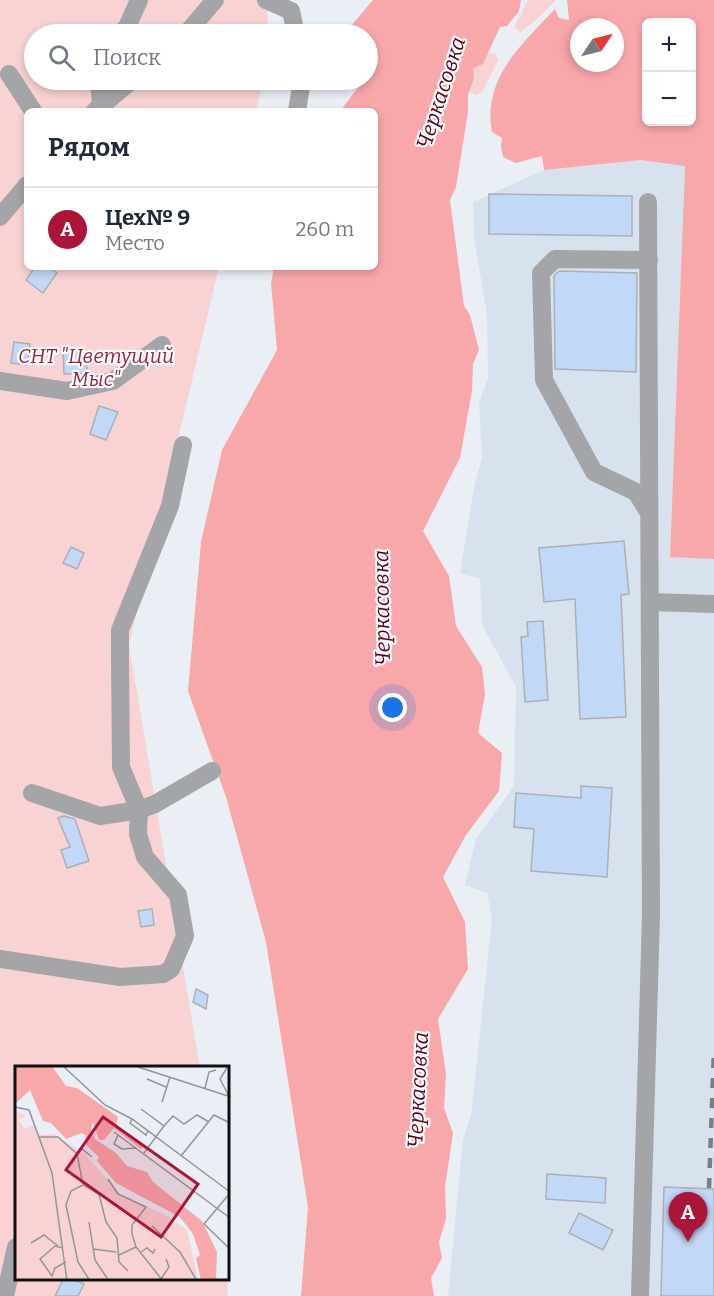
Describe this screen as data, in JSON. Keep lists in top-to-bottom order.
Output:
{
  "water": ["Черкасовка"],
  "parks": ["СНТ \"Цветущий Мыс\""],
  "north": "top right",
  "page": {
    "map_buttons": ["+", "−"],
    "search": "Поиск",
    "heading": "Рядом",
    "list": [
      {
        "mark": "A",
        "name": "Цех№ 9",
        "note": "Место",
        "value": "260 m"
      }
    ],
    "pins": "A"
  }
}
